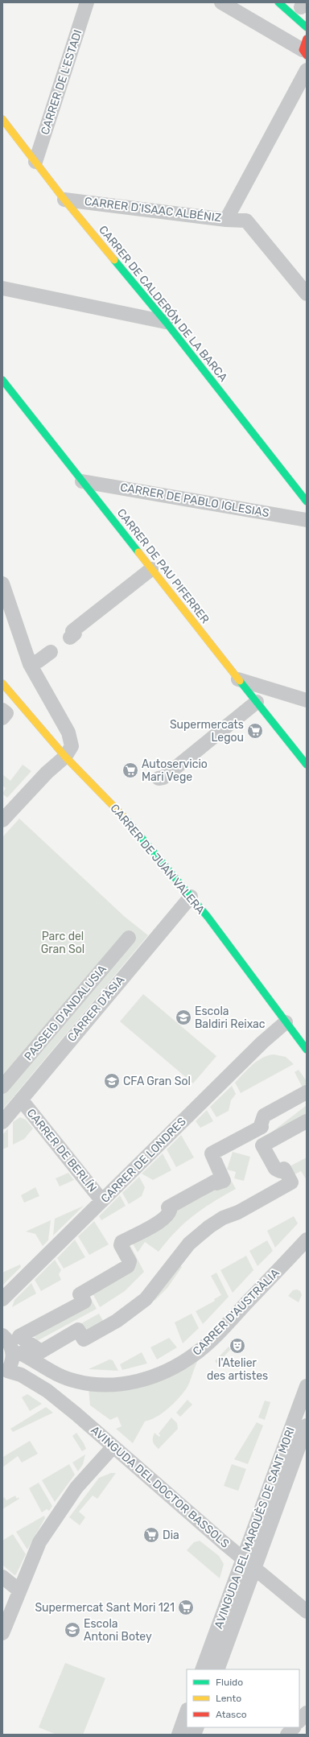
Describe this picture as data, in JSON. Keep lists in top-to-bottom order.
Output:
{
  "streets": {
    "street": [
      "CARRER DE L'ESTADI",
      "CARRER D'ISAAC ALBÉNIZ",
      "CARRER DE CALDERÓN DE LA BARCA",
      "CARRER DE PABLO IGLESIAS",
      "CARRER DE PAU PIFERRER",
      "CARRER DE JUAN VALERA",
      "CARRER D'ÀSIA",
      "PASSEIG D'ANDALUSIA",
      "CARRER DE BERLÍN",
      "CARRER DE LONDRES",
      "CARRER D'AUSTRÀLIA",
      "AVINGUDA DEL DOCTOR BASSOLS",
      "AVINGUDA DEL MARQUÈS DE SANT MORI"
    ]
  },
  "crossings": [
    ["CARRER DE L'ESTADI", "CARRER DE CALDERÓN DE LA BARCA"],
    ["CARRER D'ISAAC ALBÉNIZ", "CARRER DE CALDERÓN DE LA BARCA"],
    ["CARRER DE PABLO IGLESIAS", "CARRER DE PAU PIFERRER"],
    ["CARRER DE JUAN VALERA", "CARRER D'ÀSIA"],
    ["CARRER DE JUAN VALERA", "CARRER DE LONDRES"],
    ["CARRER D'ÀSIA", "CARRER DE BERLÍN"],
    ["CARRER DE BERLÍN", "CARRER DE LONDRES"],
    ["AVINGUDA DEL DOCTOR BASSOLS", "AVINGUDA DEL MARQUÈS DE SANT MORI"]
  ],
  "parks": ["Parc del Gran Sol"],
  "places": {
    "supermarket": [
      "Supermercats Legou",
      "Autoservicio Mari Vege",
      "Dia",
      "Supermercat Sant Mori 121"
    ],
    "school or university": ["Escola Baldiri Reixac", "CFA Gran Sol", "Escola Antoni Botey"],
    "theatre": ["l'Atelier des artistes"]
  },
  "legend": ["Fluido", "Lento", "Atasco"]
}
